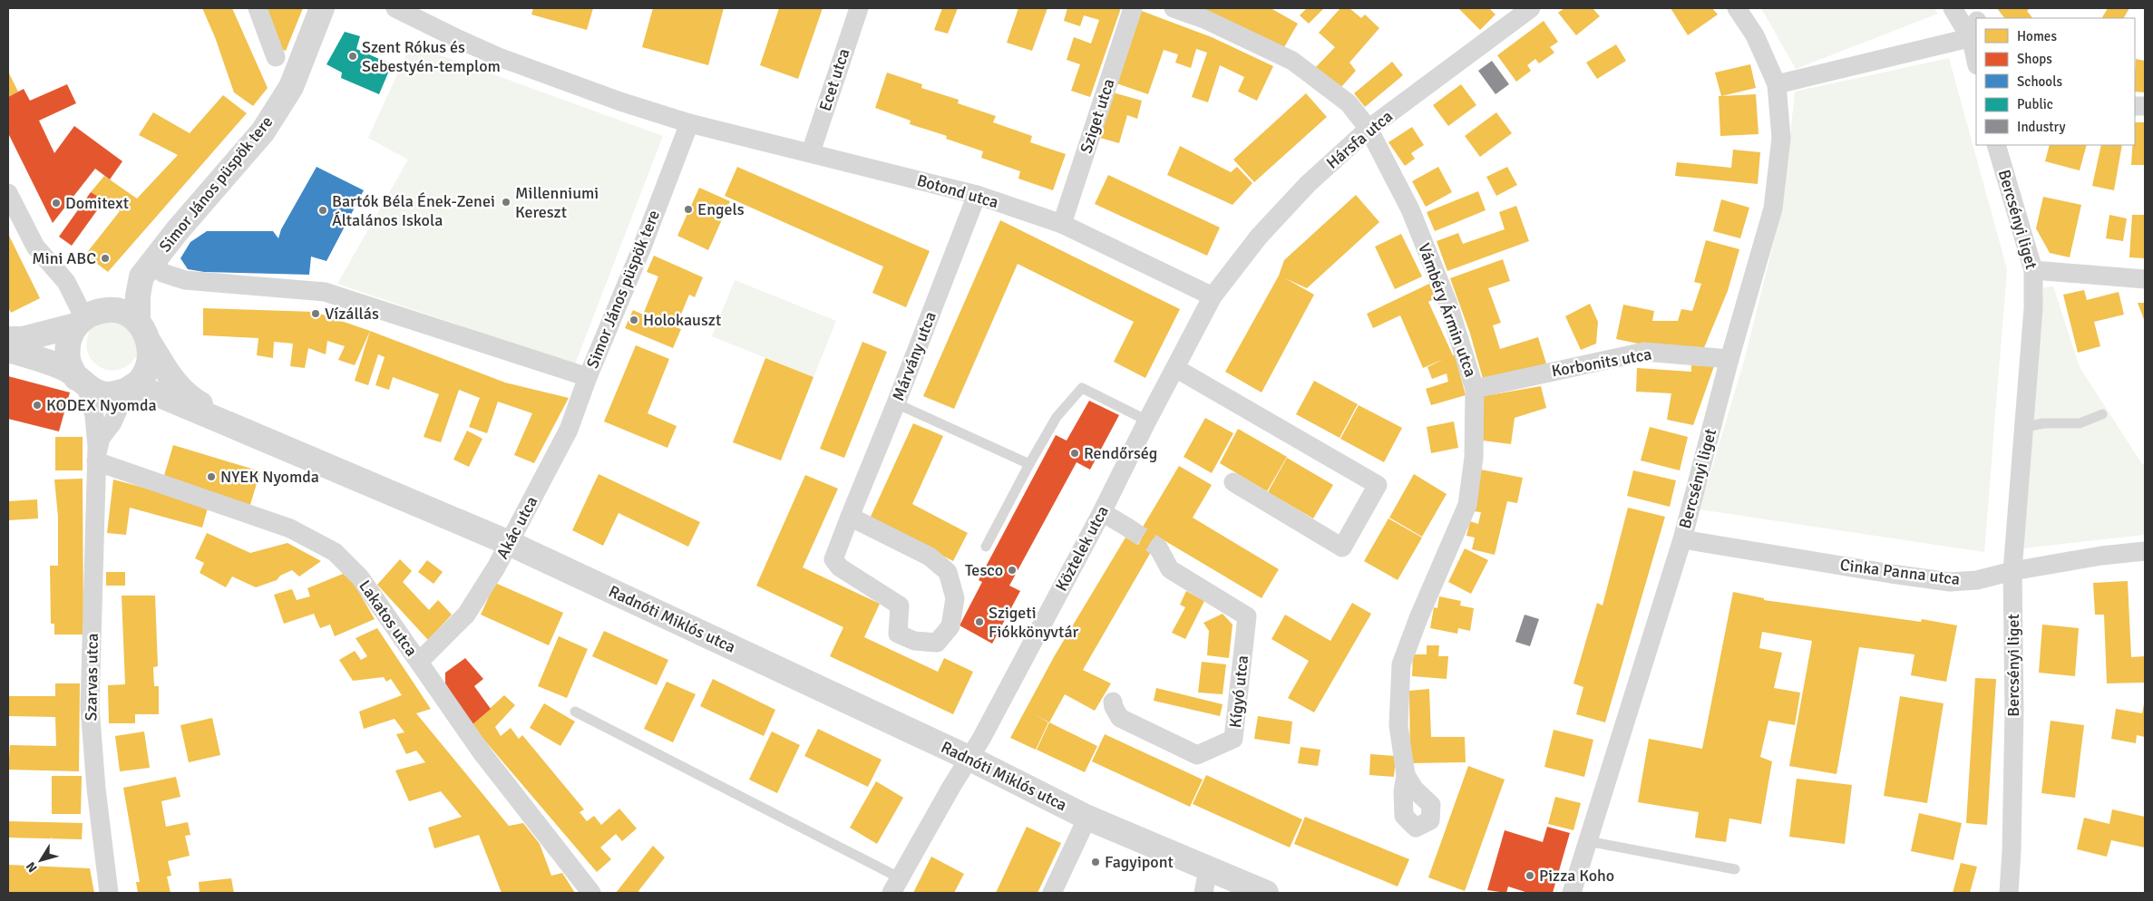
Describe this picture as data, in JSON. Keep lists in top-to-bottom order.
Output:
{
  "streets": {
    "street": [
      "Ecet utca",
      "Sziget utca",
      "Hársfa utca",
      "Simor János püspök tere",
      "Botond utca",
      "Bercsényi liget",
      "Vámbéry Ármin utca",
      "Márvány utca",
      "Korbonits utca",
      "Akác utca",
      "Köztelek utca",
      "Cinka Panna utca",
      "Lakatos utca",
      "Radnóti Miklós utca",
      "Szarvas utca",
      "Kígyó utca"
    ]
  },
  "crossings": [
    ["Ecet utca", "Botond utca"],
    ["Sziget utca", "Botond utca"],
    ["Hársfa utca", "Botond utca"],
    ["Hársfa utca", "Vámbéry Ármin utca"],
    ["Hársfa utca", "Köztelek utca"],
    ["Simor János püspök tere", "Botond utca"],
    ["Simor János püspök tere", "Akác utca"],
    ["Simor János püspök tere", "Radnóti Miklós utca"],
    ["Simor János püspök tere", "Szarvas utca"],
    ["Botond utca", "Márvány utca"],
    ["Botond utca", "Köztelek utca"],
    ["Bercsényi liget", "Korbonits utca"],
    ["Bercsényi liget", "Cinka Panna utca"],
    ["Vámbéry Ármin utca", "Korbonits utca"],
    ["Akác utca", "Lakatos utca"],
    ["Akác utca", "Radnóti Miklós utca"],
    ["Köztelek utca", "Radnóti Miklós utca"],
    ["Lakatos utca", "Szarvas utca"],
    ["Radnóti Miklós utca", "Szarvas utca"]
  ],
  "places": [
    "Szent Rókus és Sebestyén-templom",
    "Millenniumi Kereszt",
    "Domitext",
    "Engels",
    "Bartók Béla Ének-Zenei Általános Iskola",
    "Mini ABC",
    "Vízállás",
    "Holokauszt",
    "KODEX Nyomda",
    "Rendőrség",
    "NYEK Nyomda",
    "Tesco",
    "Szigeti Fiókkönyvtár",
    "Fagyipont",
    "Pizza Koho"
  ],
  "legend": [
    "Homes",
    "Shops",
    "Schools",
    "Public",
    "Industry"
  ],
  "north": "bottom left"
}
